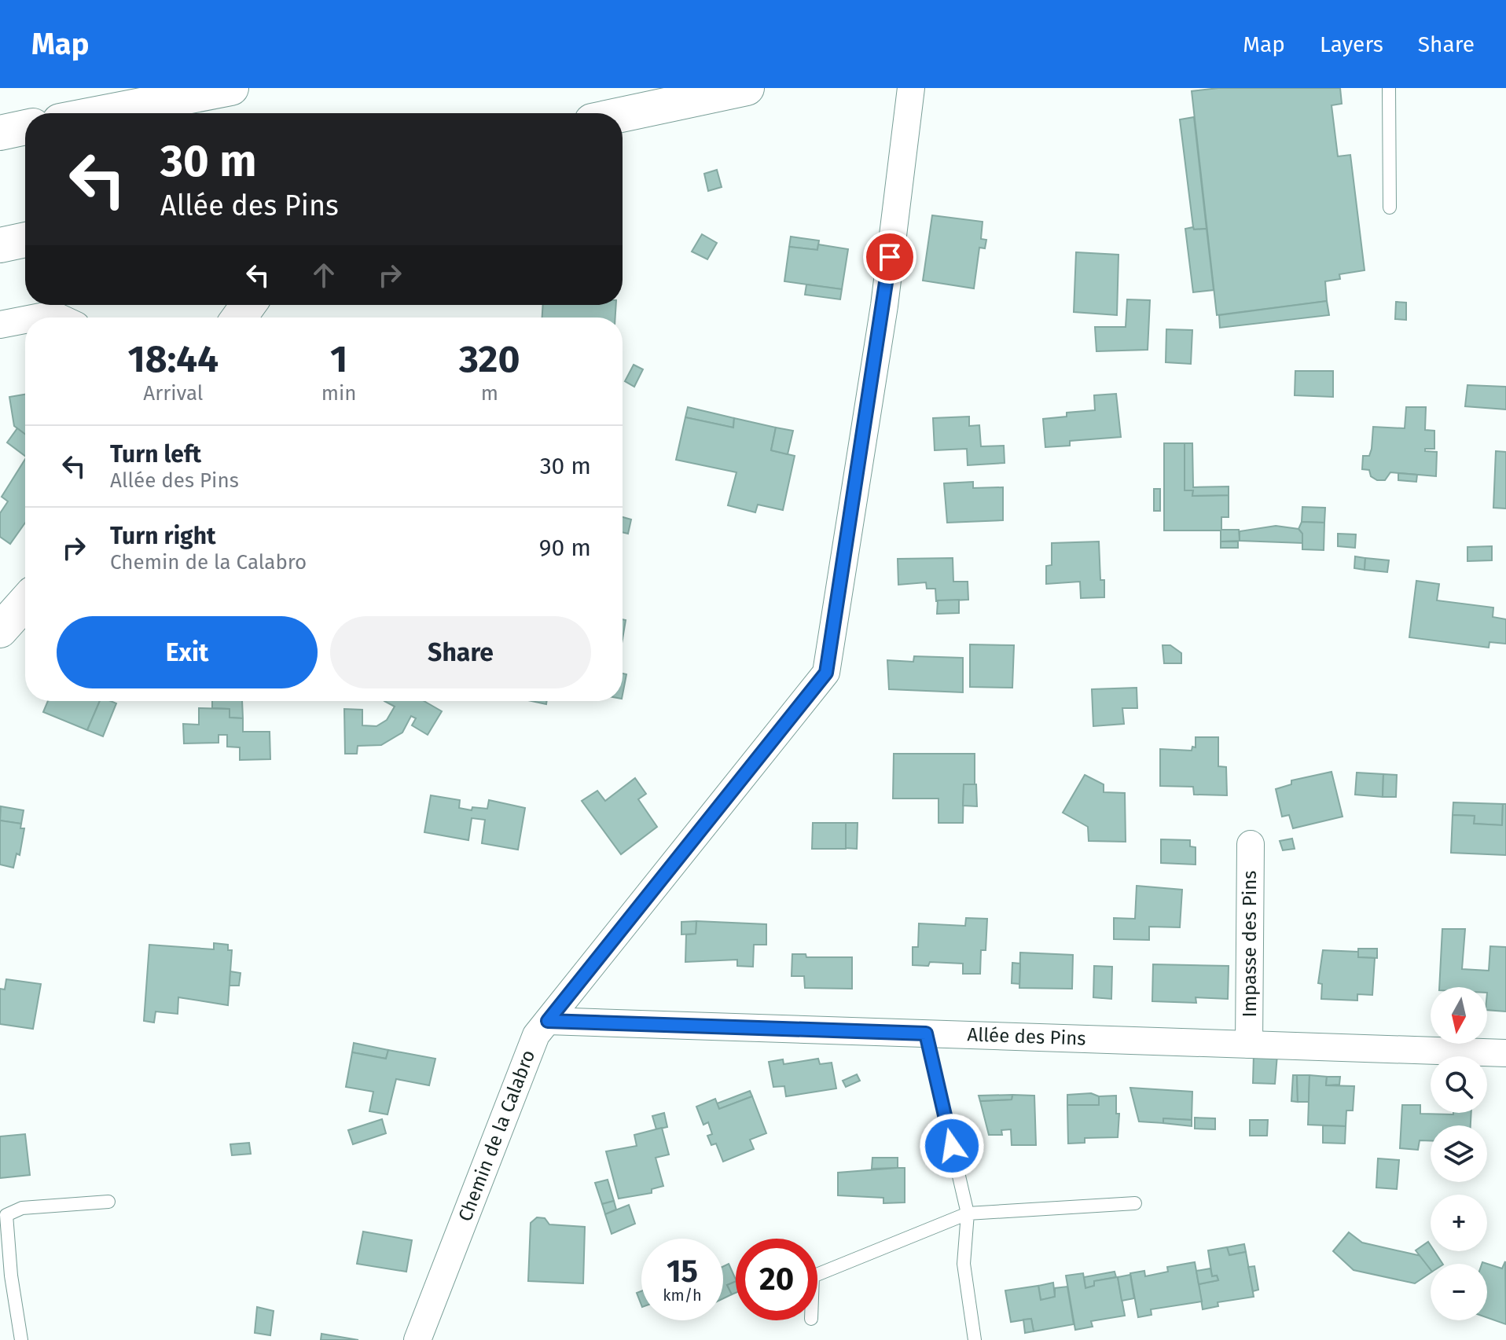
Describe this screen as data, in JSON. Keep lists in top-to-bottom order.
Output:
{
  "streets": {
    "street": ["Impasse des Pins", "Allée des Pins", "Chemin de la Calabro"]
  },
  "crossings": [
    ["Impasse des Pins", "Allée des Pins"],
    ["Allée des Pins", "Chemin de la Calabro"]
  ],
  "north": "bottom",
  "page": {
    "header": "Map",
    "nav": ["Map", "Layers", "Share"],
    "turn": ["30 m", "Allée des Pins"],
    "eta": [
      "18:44",
      "Arrival",
      "1",
      "min",
      "320",
      "m"
    ],
    "list": [
      {
        "name": "Turn left",
        "note": "Allée des Pins",
        "value": "30 m"
      },
      {
        "name": "Turn right",
        "note": "Chemin de la Calabro",
        "value": "90 m"
      }
    ],
    "buttons": ["Exit", "Share"],
    "map_buttons": ["+", "−"],
    "speed": "15 km/h",
    "limit": "20"
  }
}
